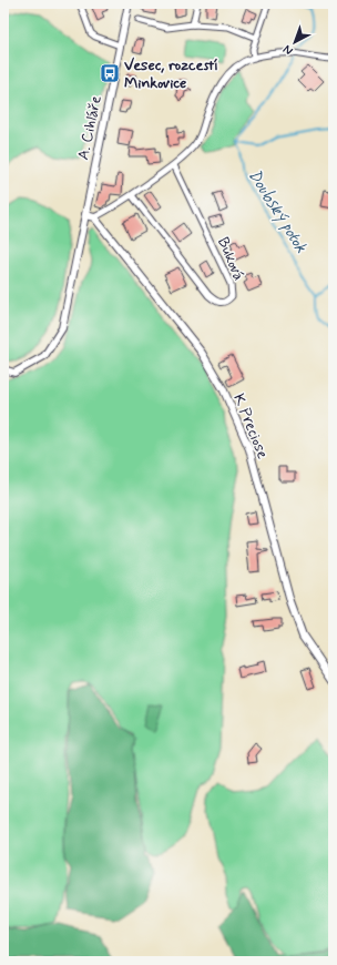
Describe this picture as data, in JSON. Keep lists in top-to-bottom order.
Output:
{
  "streets": {
    "street": ["A. Cihláře", "Buková", "K Preciose"]
  },
  "water": ["Doubský potok"],
  "places": {
    "bus stop": ["Vesec, rozcestí Minkovice"]
  },
  "north": "bottom left"
}
